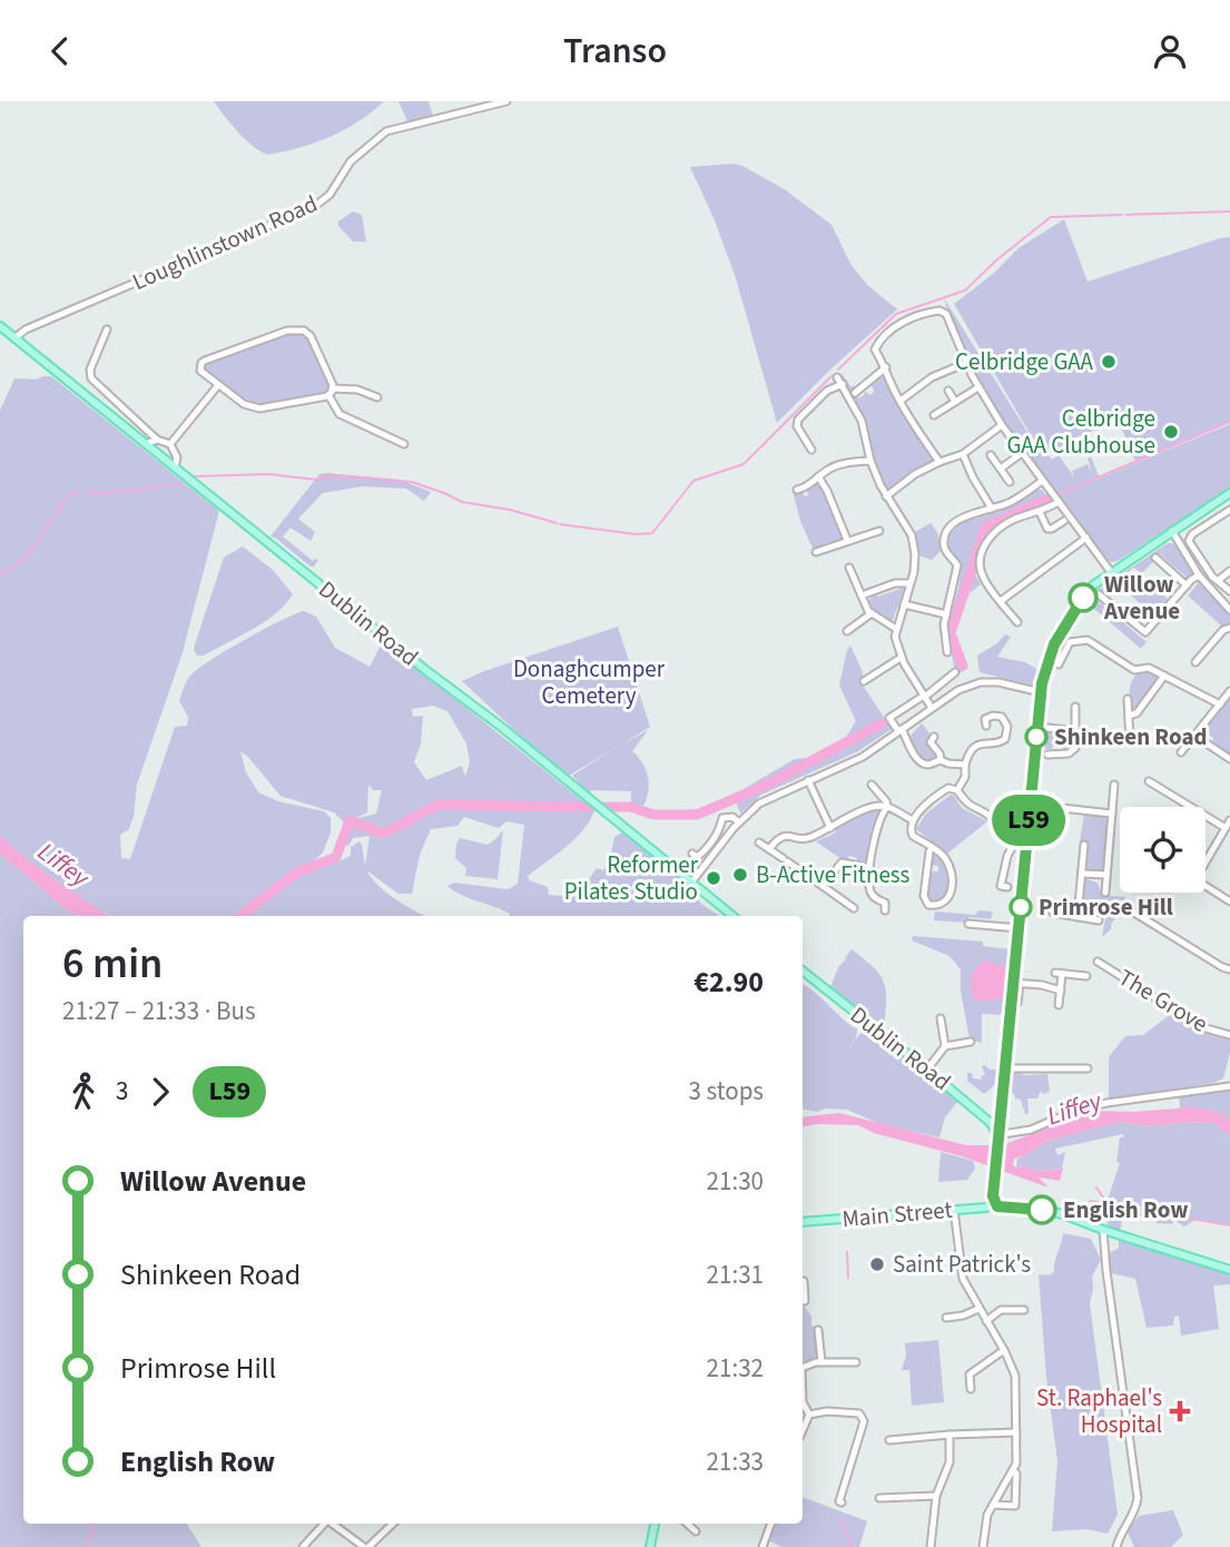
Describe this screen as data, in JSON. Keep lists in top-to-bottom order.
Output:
{
  "streets": {
    "main road": ["Dublin Road", "Main Street"],
    "street": ["Loughlinstown Road", "The Grove"]
  },
  "crossings": [
    ["Loughlinstown Road", "Dublin Road"]
  ],
  "water": ["Liffey"],
  "parks": ["Donaghcumper Cemetery"],
  "places": {
    "other": [
      "Celbridge GAA",
      "Celbridge GAA Clubhouse",
      "Willow Avenue",
      "Shinkeen Road",
      "B-Active Fitness",
      "Reformer Pilates Studio",
      "Primrose Hill",
      "English Row",
      "Saint Patrick's"
    ],
    "health": ["St. Raphael's Hospital"]
  },
  "lines": ["bus line L59"],
  "page": {
    "header": "Transo",
    "on_map": "L59",
    "heading": ["6 min", "21:27 – 21:33 · Bus", "€2.90"],
    "legs": ["3", "L59", "3 stops"],
    "list": [
      {
        "name": "Willow Avenue",
        "value": "21:30"
      },
      {
        "name": "Shinkeen Road",
        "value": "21:31"
      },
      {
        "name": "Primrose Hill",
        "value": "21:32"
      },
      {
        "name": "English Row",
        "value": "21:33"
      }
    ]
  }
}
